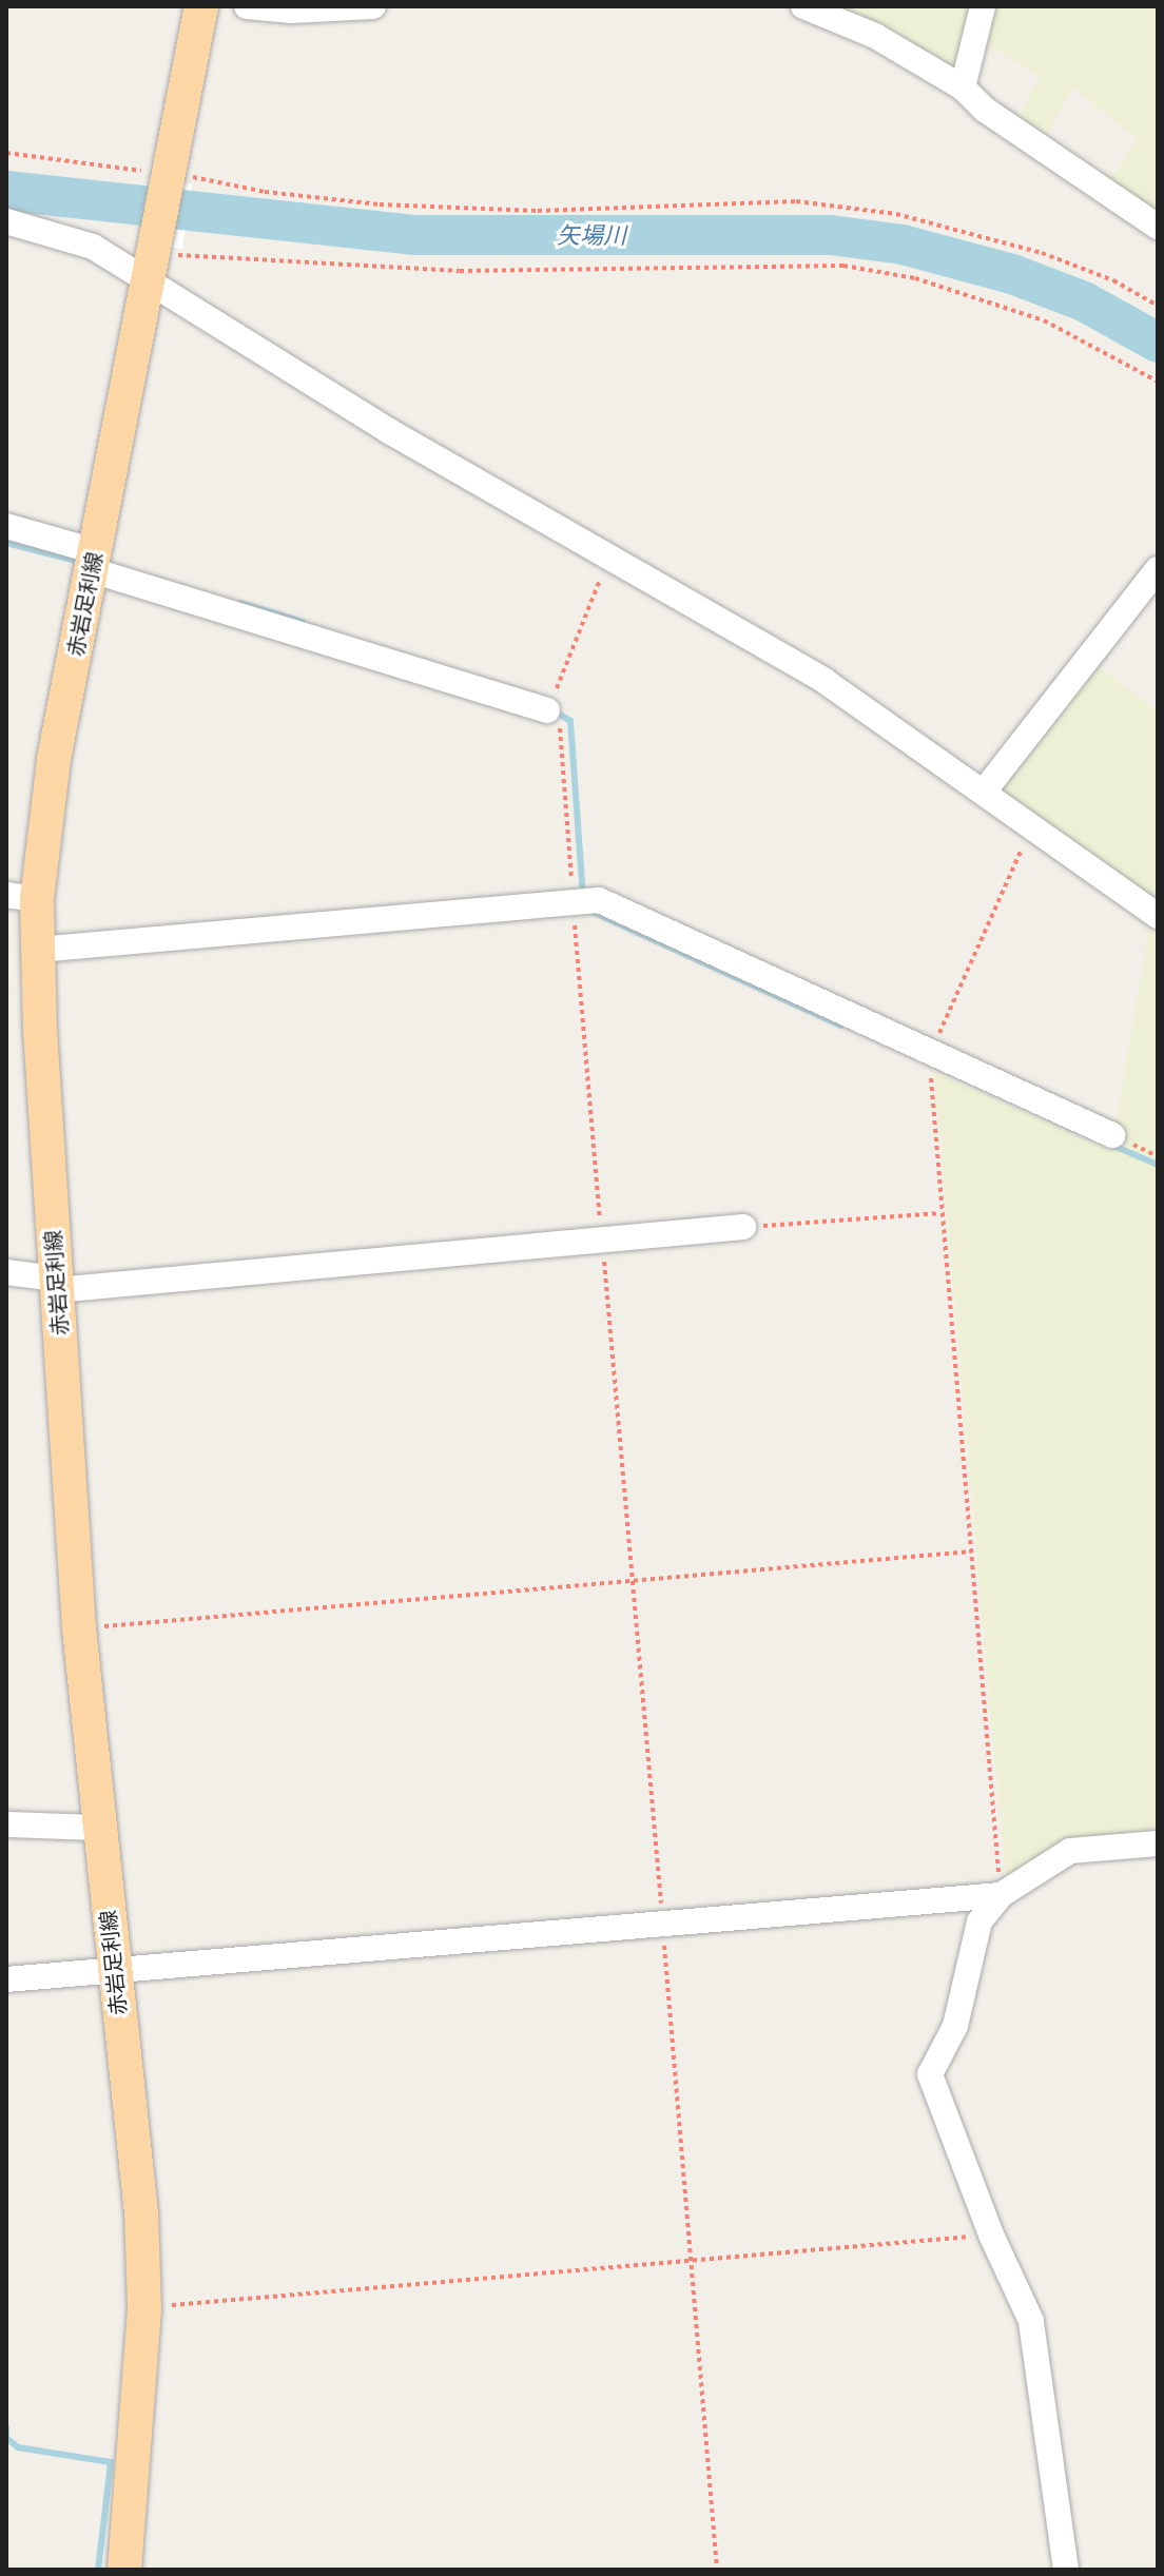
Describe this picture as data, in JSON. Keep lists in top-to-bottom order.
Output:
{
  "streets": {
    "main road": ["赤岩足利線"]
  },
  "water": ["矢場川"]
}
